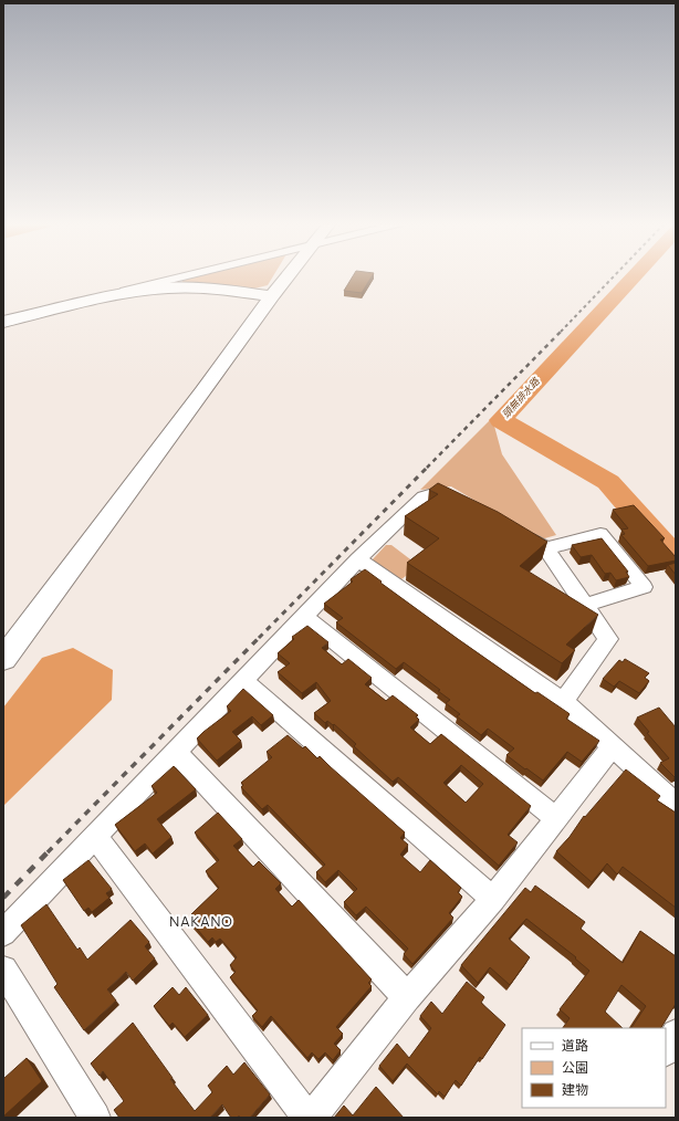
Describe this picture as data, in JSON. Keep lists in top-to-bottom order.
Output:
{
  "districts": ["NAKANO"],
  "water": ["頭無排水路"],
  "legend": ["道路", "公園", "建物"]
}
